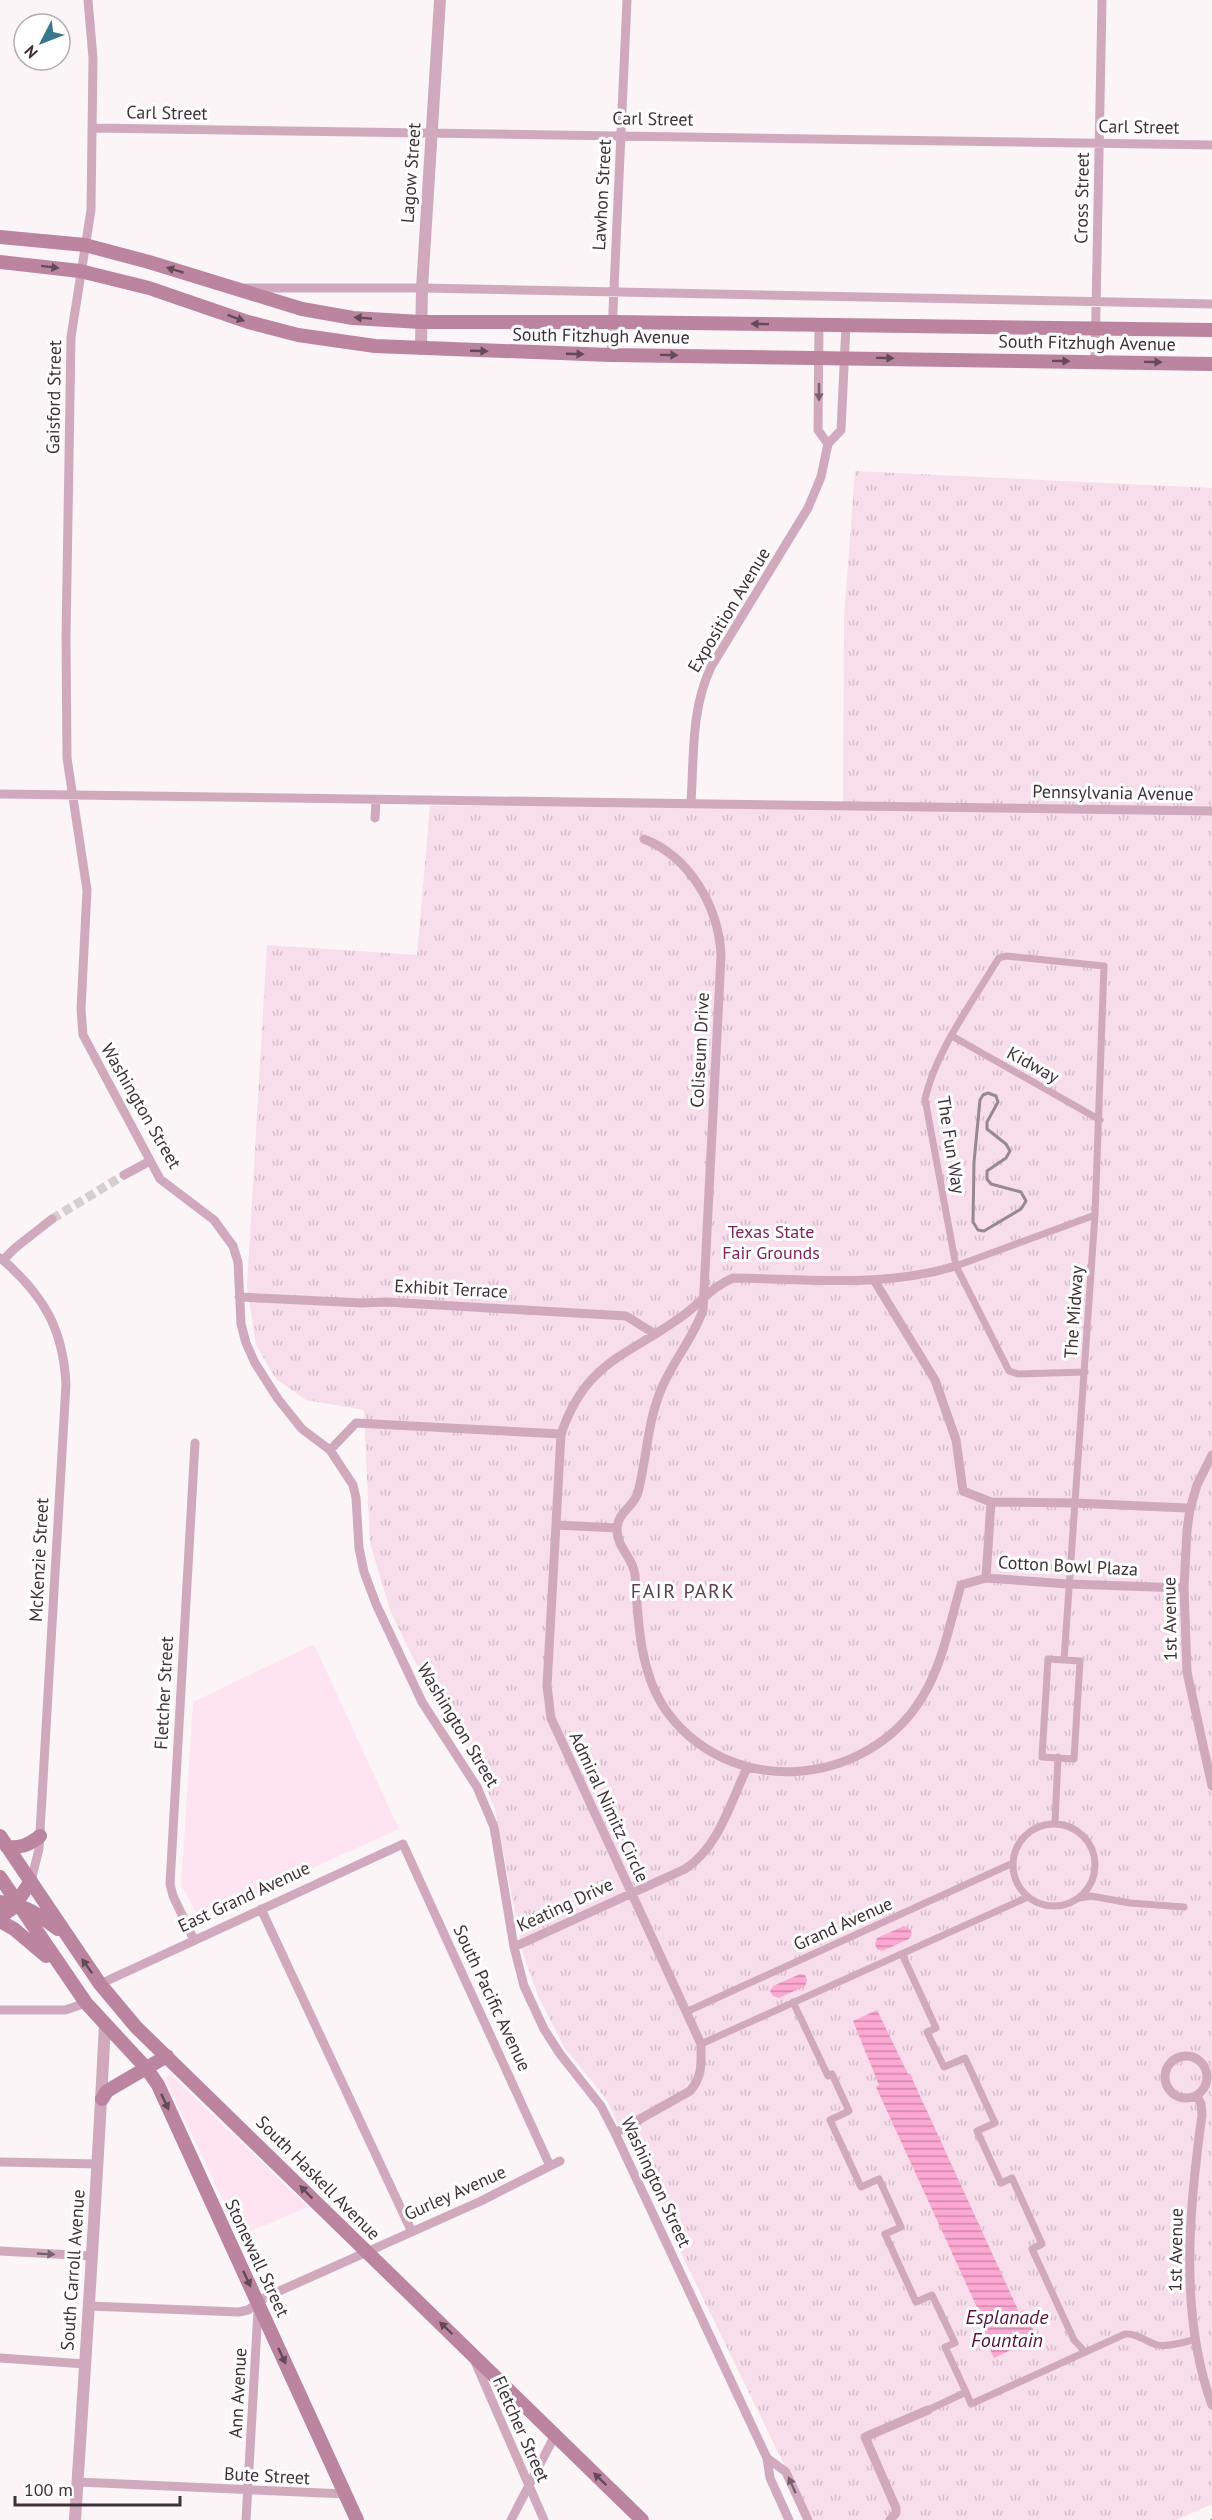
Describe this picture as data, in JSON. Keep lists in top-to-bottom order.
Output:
{
  "streets": {
    "main road": ["South Fitzhugh Avenue", "South Haskell Avenue", "Stonewall Street"],
    "street": [
      "Carl Street",
      "Lagow Street",
      "Lawhon Street",
      "Cross Street",
      "Gaisford Street",
      "Exposition Avenue",
      "Pennsylvania Avenue",
      "Coliseum Drive",
      "Kidway",
      "Washington Street",
      "The Fun Way",
      "Exhibit Terrace",
      "The Midway",
      "McKenzie Street",
      "Cotton Bowl Plaza",
      "1st Avenue",
      "Fletcher Street",
      "Admiral Nimitz Circle",
      "East Grand Avenue",
      "Keating Drive",
      "Grand Avenue",
      "South Pacific Avenue",
      "Gurley Avenue",
      "South Carroll Avenue",
      "Ann Avenue",
      "Bute Street"
    ]
  },
  "crossings": [
    ["Carl Street", "Lagow Street"],
    ["Carl Street", "Lawhon Street"],
    ["Carl Street", "Cross Street"],
    ["Carl Street", "Gaisford Street"],
    ["Lagow Street", "South Fitzhugh Avenue"],
    ["Lawhon Street", "South Fitzhugh Avenue"],
    ["Cross Street", "South Fitzhugh Avenue"],
    ["South Fitzhugh Avenue", "Gaisford Street"],
    ["South Fitzhugh Avenue", "Exposition Avenue"],
    ["Gaisford Street", "Pennsylvania Avenue"],
    ["Gaisford Street", "Washington Street"],
    ["Exposition Avenue", "Pennsylvania Avenue"],
    ["Pennsylvania Avenue", "Washington Street"],
    ["Kidway", "The Fun Way"],
    ["Kidway", "The Midway"],
    ["Washington Street", "Exhibit Terrace"],
    ["Washington Street", "Admiral Nimitz Circle"],
    ["Washington Street", "Keating Drive"],
    ["The Fun Way", "The Midway"],
    ["The Midway", "Cotton Bowl Plaza"],
    ["McKenzie Street", "South Haskell Avenue"],
    ["Cotton Bowl Plaza", "1st Avenue"],
    ["Fletcher Street", "East Grand Avenue"],
    ["Fletcher Street", "South Haskell Avenue"],
    ["Admiral Nimitz Circle", "Keating Drive"],
    ["Admiral Nimitz Circle", "Grand Avenue"],
    ["East Grand Avenue", "South Pacific Avenue"],
    ["East Grand Avenue", "South Haskell Avenue"],
    ["South Pacific Avenue", "Gurley Avenue"],
    ["South Haskell Avenue", "Gurley Avenue"],
    ["Gurley Avenue", "Stonewall Street"],
    ["Gurley Avenue", "South Carroll Avenue"],
    ["Gurley Avenue", "Ann Avenue"],
    ["Stonewall Street", "South Carroll Avenue"],
    ["Stonewall Street", "Ann Avenue"],
    ["Stonewall Street", "Bute Street"],
    ["South Carroll Avenue", "Bute Street"],
    ["Ann Avenue", "Bute Street"]
  ],
  "one_way": ["South Haskell Avenue", "Stonewall Street"],
  "districts": ["FAIR PARK"],
  "water": ["Esplanade Fountain"],
  "parks": ["Texas State Fair Grounds"],
  "scale_bar": "100 m",
  "north": "bottom left"
}
